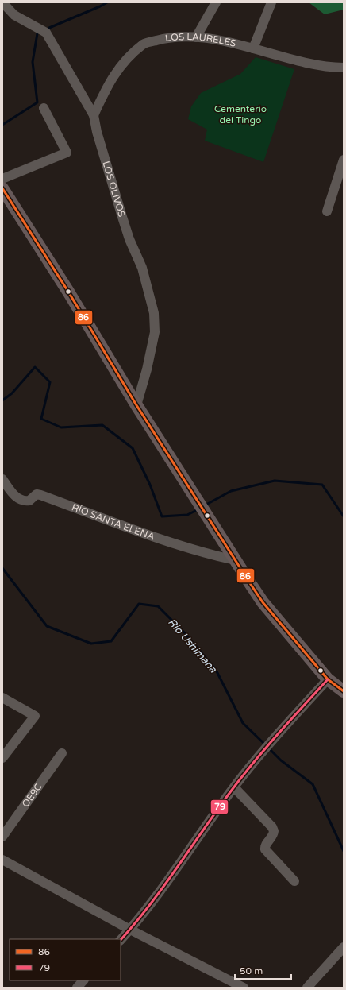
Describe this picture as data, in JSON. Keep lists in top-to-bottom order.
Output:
{
  "streets": {
    "street": [
      "LOS LAURELES",
      "LOS OLIVOS",
      "RÍO SANTA ELENA",
      "OE9C"
    ]
  },
  "crossings": [
    ["LOS LAURELES", "LOS OLIVOS"]
  ],
  "water": ["Río Ushimana"],
  "parks": ["Cementerio del Tingo"],
  "lines": ["transit line 86", "transit line 79"],
  "legend": ["86", "79"],
  "scale_bar": "50 m"
}
